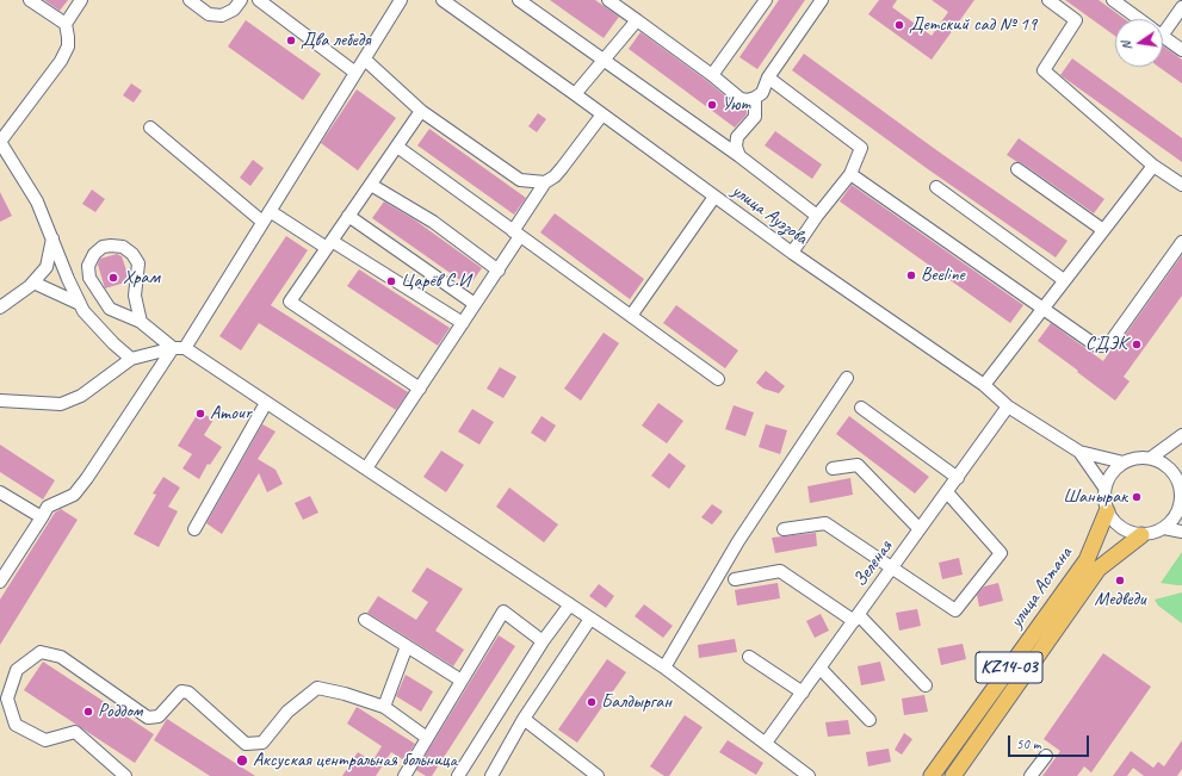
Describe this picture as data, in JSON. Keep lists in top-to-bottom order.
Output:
{
  "streets": {
    "main road": ["улица Астана", "KZ14-03"],
    "street": ["улица Ауэзова", "Зеленая"]
  },
  "crossings": [
    ["улица Ауэзова", "Зеленая"]
  ],
  "places": [
    "Детский сад № 19",
    "Два лебедя",
    "Уют",
    "Beeline",
    "Храм",
    "Царёв С.И",
    "СДЭК",
    "Amour",
    "Шанырак",
    "Медведи",
    "Балдырган",
    "Роддом",
    "Аксуская центральная больница"
  ],
  "scale_bar": "50 m",
  "north": "left"
}
